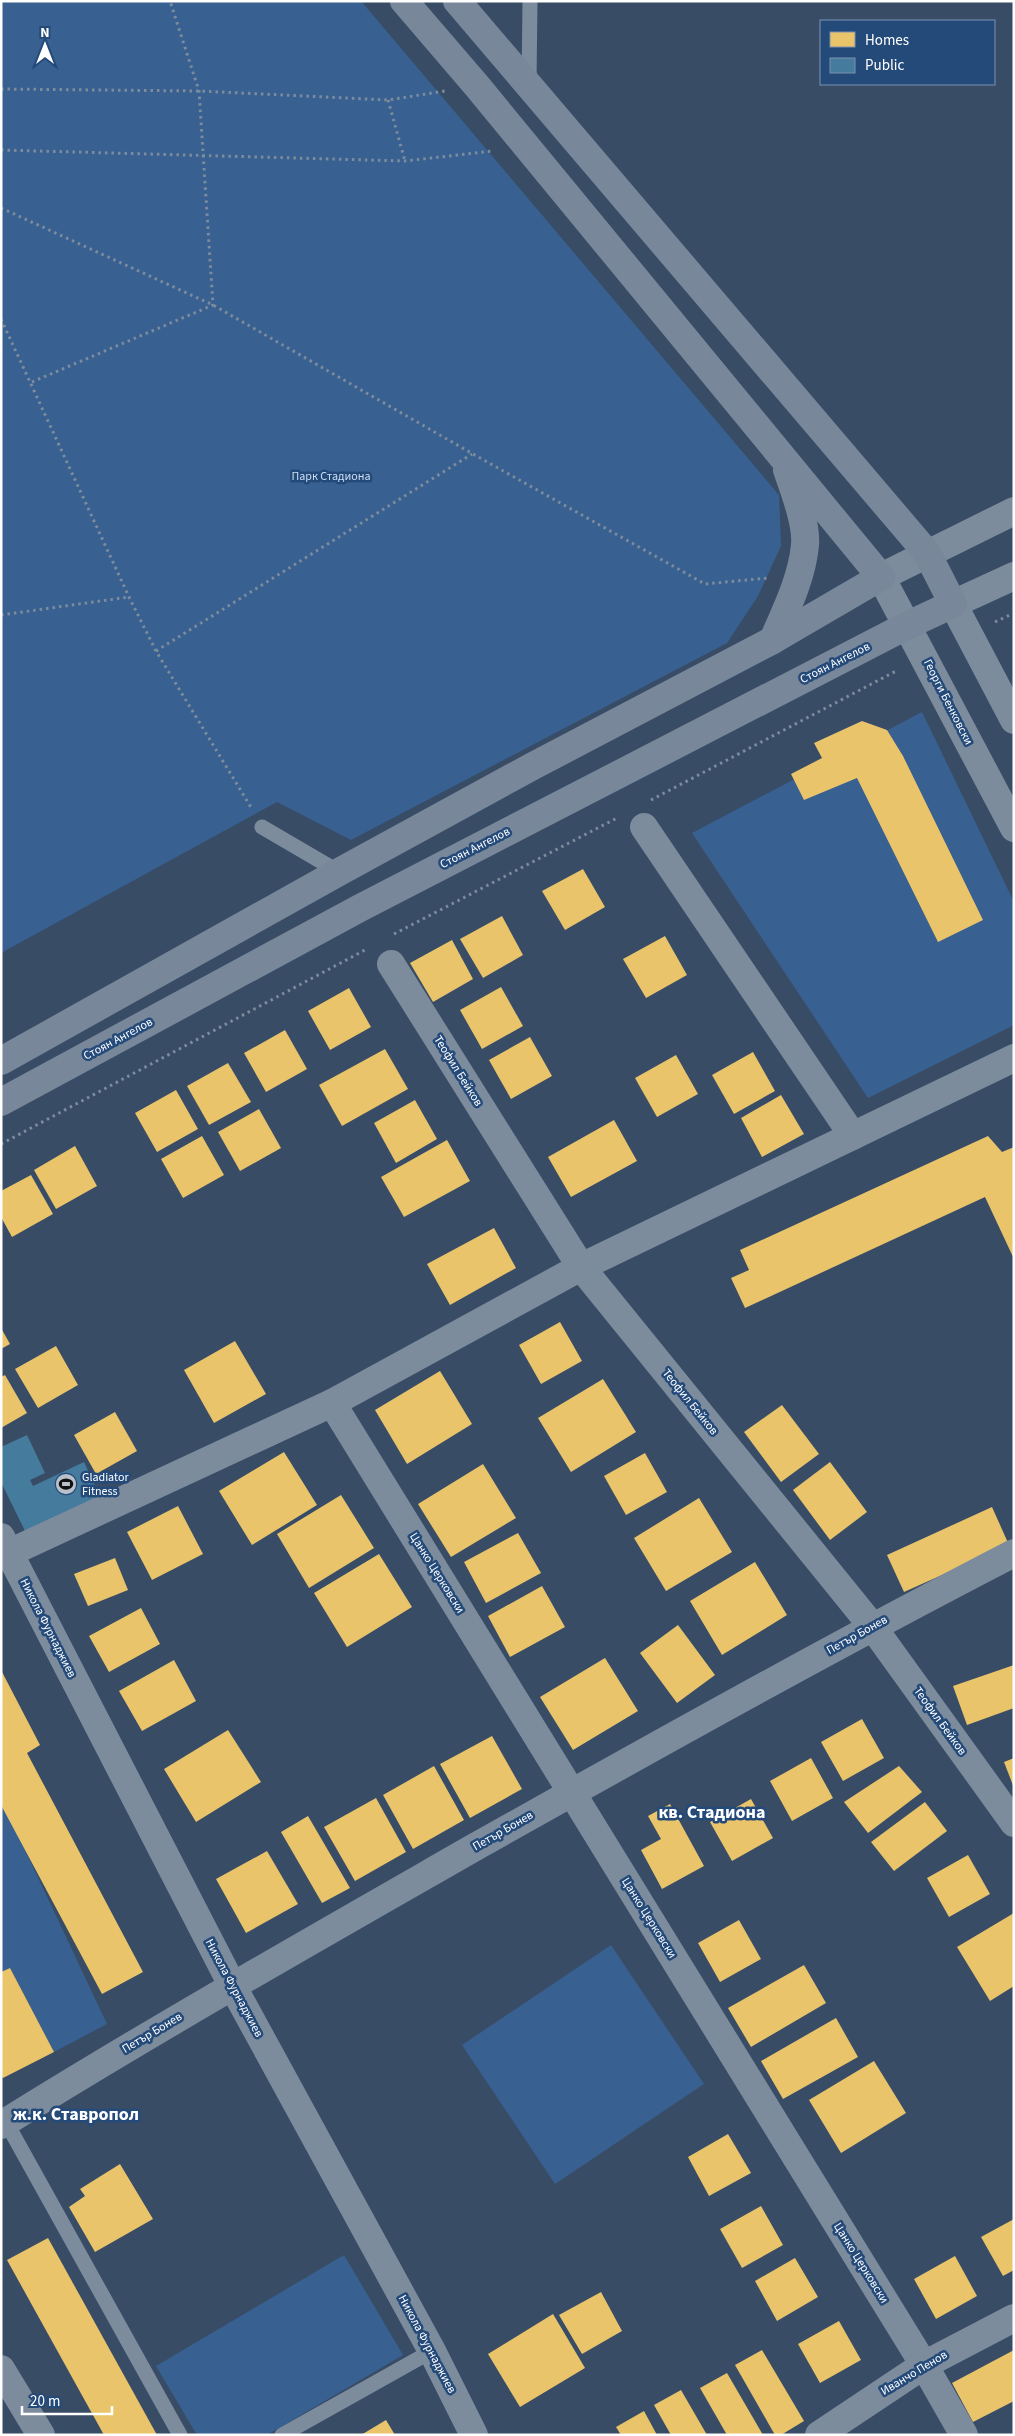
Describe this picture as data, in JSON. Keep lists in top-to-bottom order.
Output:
{
  "streets": {
    "main road": ["Стоян Ангелов"],
    "street": [
      "Георги Бенковски",
      "Теофил Бейков",
      "Цанко Церковски",
      "Никола Фурнаджиев",
      "Петър Бонев",
      "Иванчо Пенов"
    ]
  },
  "crossings": [
    ["Стоян Ангелов", "Георги Бенковски"],
    ["Теофил Бейков", "Петър Бонев"],
    ["Цанко Церковски", "Петър Бонев"],
    ["Цанко Церковски", "Иванчо Пенов"],
    ["Никола Фурнаджиев", "Петър Бонев"]
  ],
  "districts": ["кв. Стадиона", "ж.к. Ставропол"],
  "parks": ["Парк Стадиона"],
  "places": {
    "sports": ["Gladiator Fitness"]
  },
  "legend": ["Homes", "Public"],
  "scale_bar": "20 m",
  "north": "top"
}
